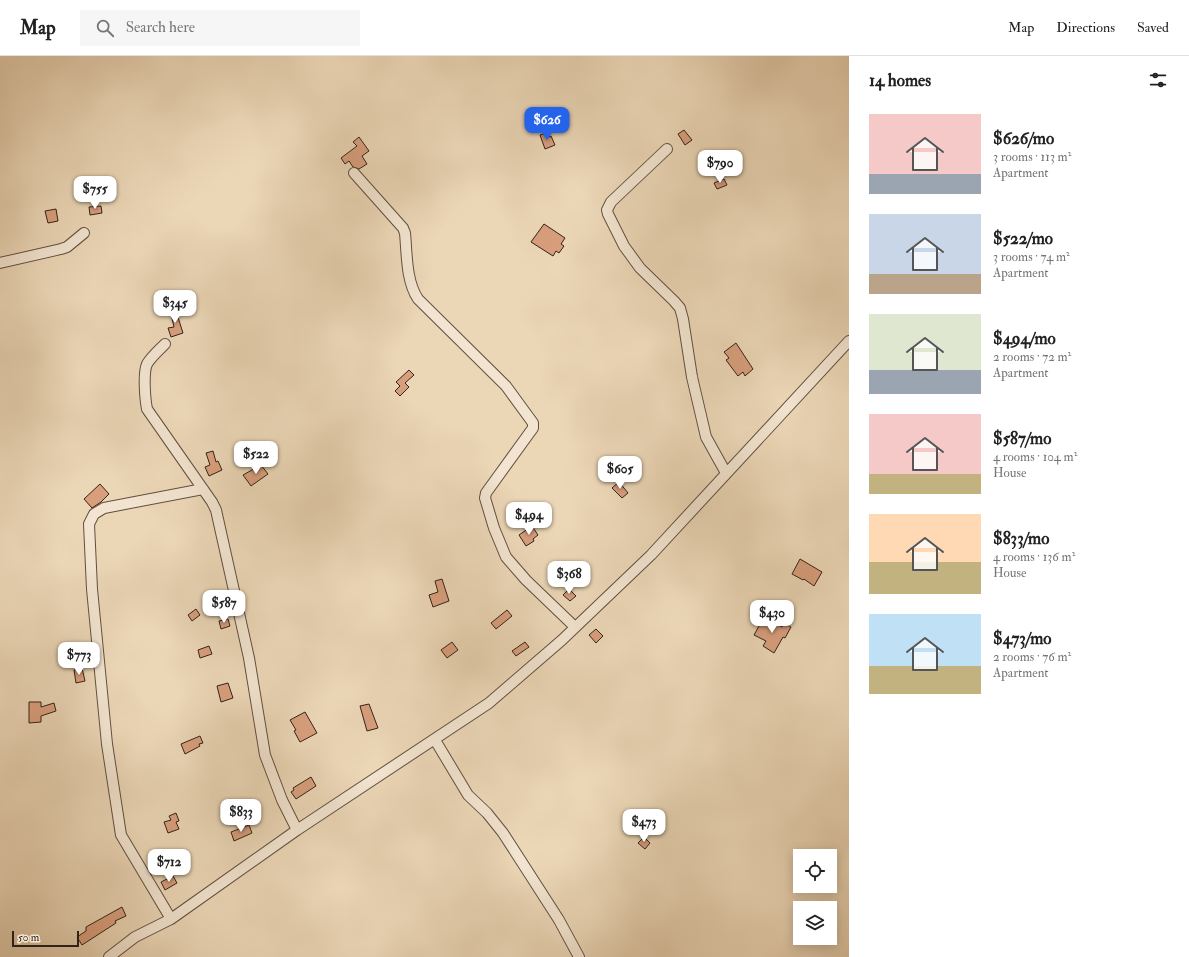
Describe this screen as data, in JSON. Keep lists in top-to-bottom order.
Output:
{
  "scale_bar": "50 m",
  "page": {
    "header": "Map",
    "search": "Search here",
    "nav": ["Map", "Directions", "Saved"],
    "heading": "14 homes",
    "list": [
      {
        "name": "$626/mo",
        "note": "3 rooms · 113 m² · Apartment"
      },
      {
        "name": "$522/mo",
        "note": "3 rooms · 74 m² · Apartment"
      },
      {
        "name": "$494/mo",
        "note": "2 rooms · 72 m² · Apartment"
      },
      {
        "name": "$587/mo",
        "note": "4 rooms · 104 m² · House"
      },
      {
        "name": "$833/mo",
        "note": "4 rooms · 136 m² · House"
      },
      {
        "name": "$473/mo",
        "note": "2 rooms · 76 m² · Apartment"
      }
    ],
    "price": [
      "$626",
      "$790",
      "$755",
      "$345",
      "$522",
      "$605",
      "$494",
      "$368",
      "$587",
      "$430",
      "$773",
      "$833",
      "$473",
      "$712"
    ],
    "scale": "50 m"
  }
}
